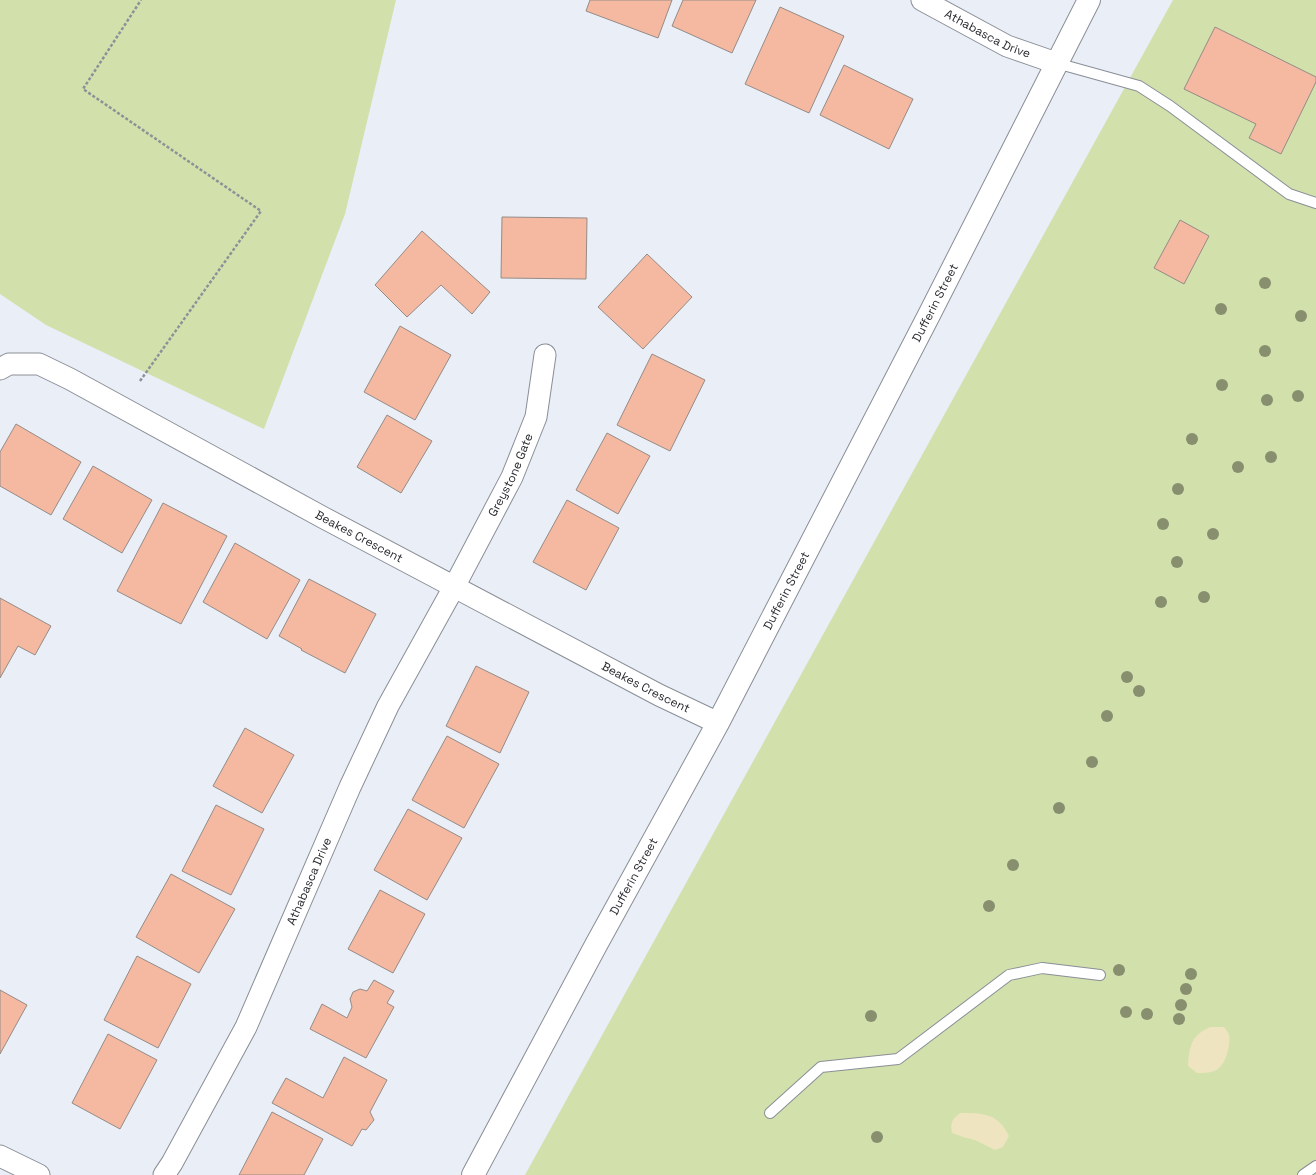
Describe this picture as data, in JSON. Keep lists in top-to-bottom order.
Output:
{
  "streets": {
    "main road": ["Dufferin Street"],
    "street": ["Athabasca Drive", "Greystone Gate", "Beakes Crescent"]
  },
  "crossings": [
    ["Athabasca Drive", "Dufferin Street"],
    ["Athabasca Drive", "Greystone Gate"],
    ["Athabasca Drive", "Beakes Crescent"],
    ["Dufferin Street", "Beakes Crescent"],
    ["Greystone Gate", "Beakes Crescent"]
  ]
}
